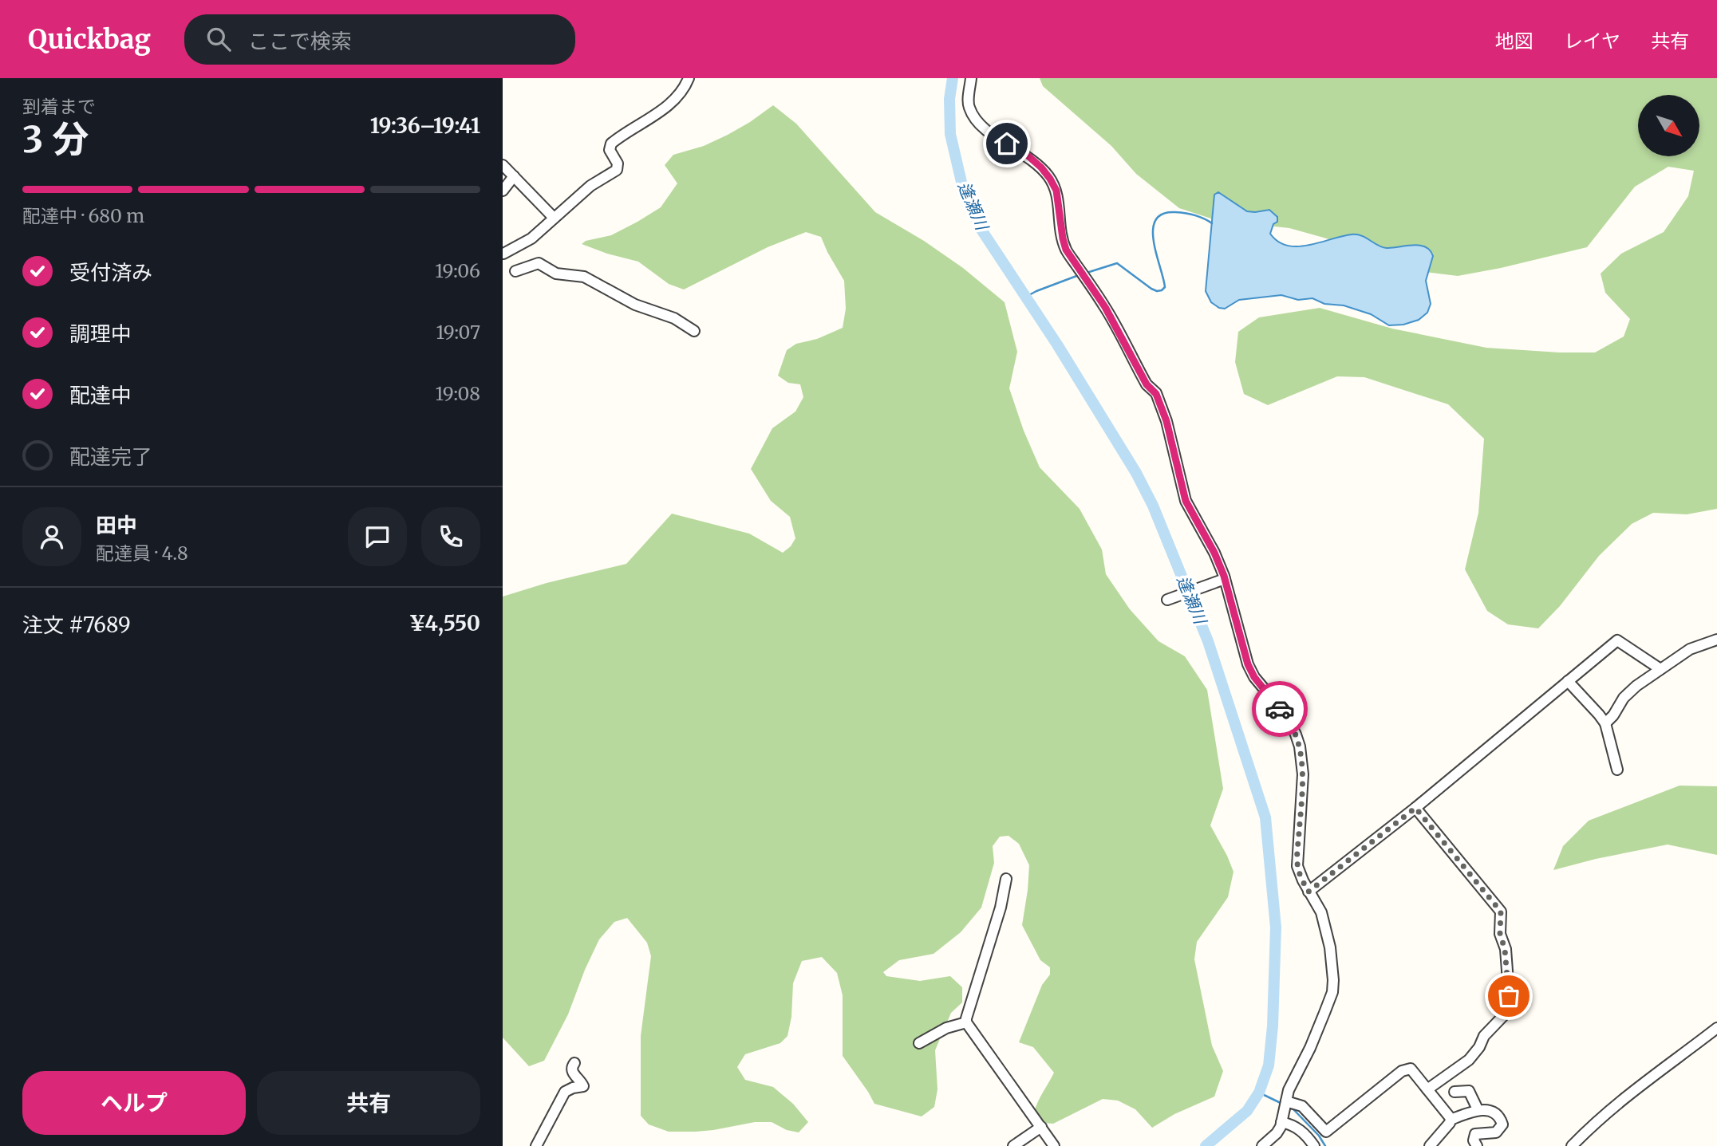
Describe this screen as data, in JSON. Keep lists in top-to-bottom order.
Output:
{
  "water": ["逢瀬川"],
  "north": "bottom right",
  "page": {
    "header": "Quickbag",
    "search": "ここで検索",
    "nav": ["地図", "レイヤ", "共有"],
    "heading": ["3 分", "到着まで", "19:36–19:41"],
    "panel": [
      "田中",
      "配達員 · 4.8",
      "注文 #7689",
      "¥4,550"
    ],
    "bar": "配達中 · 680 m",
    "list": [
      ["受付済み", "19:06"],
      ["調理中", "19:07"],
      ["配達中", "19:08"],
      "配達完了"
    ],
    "buttons": ["ヘルプ", "共有"]
  }
}
